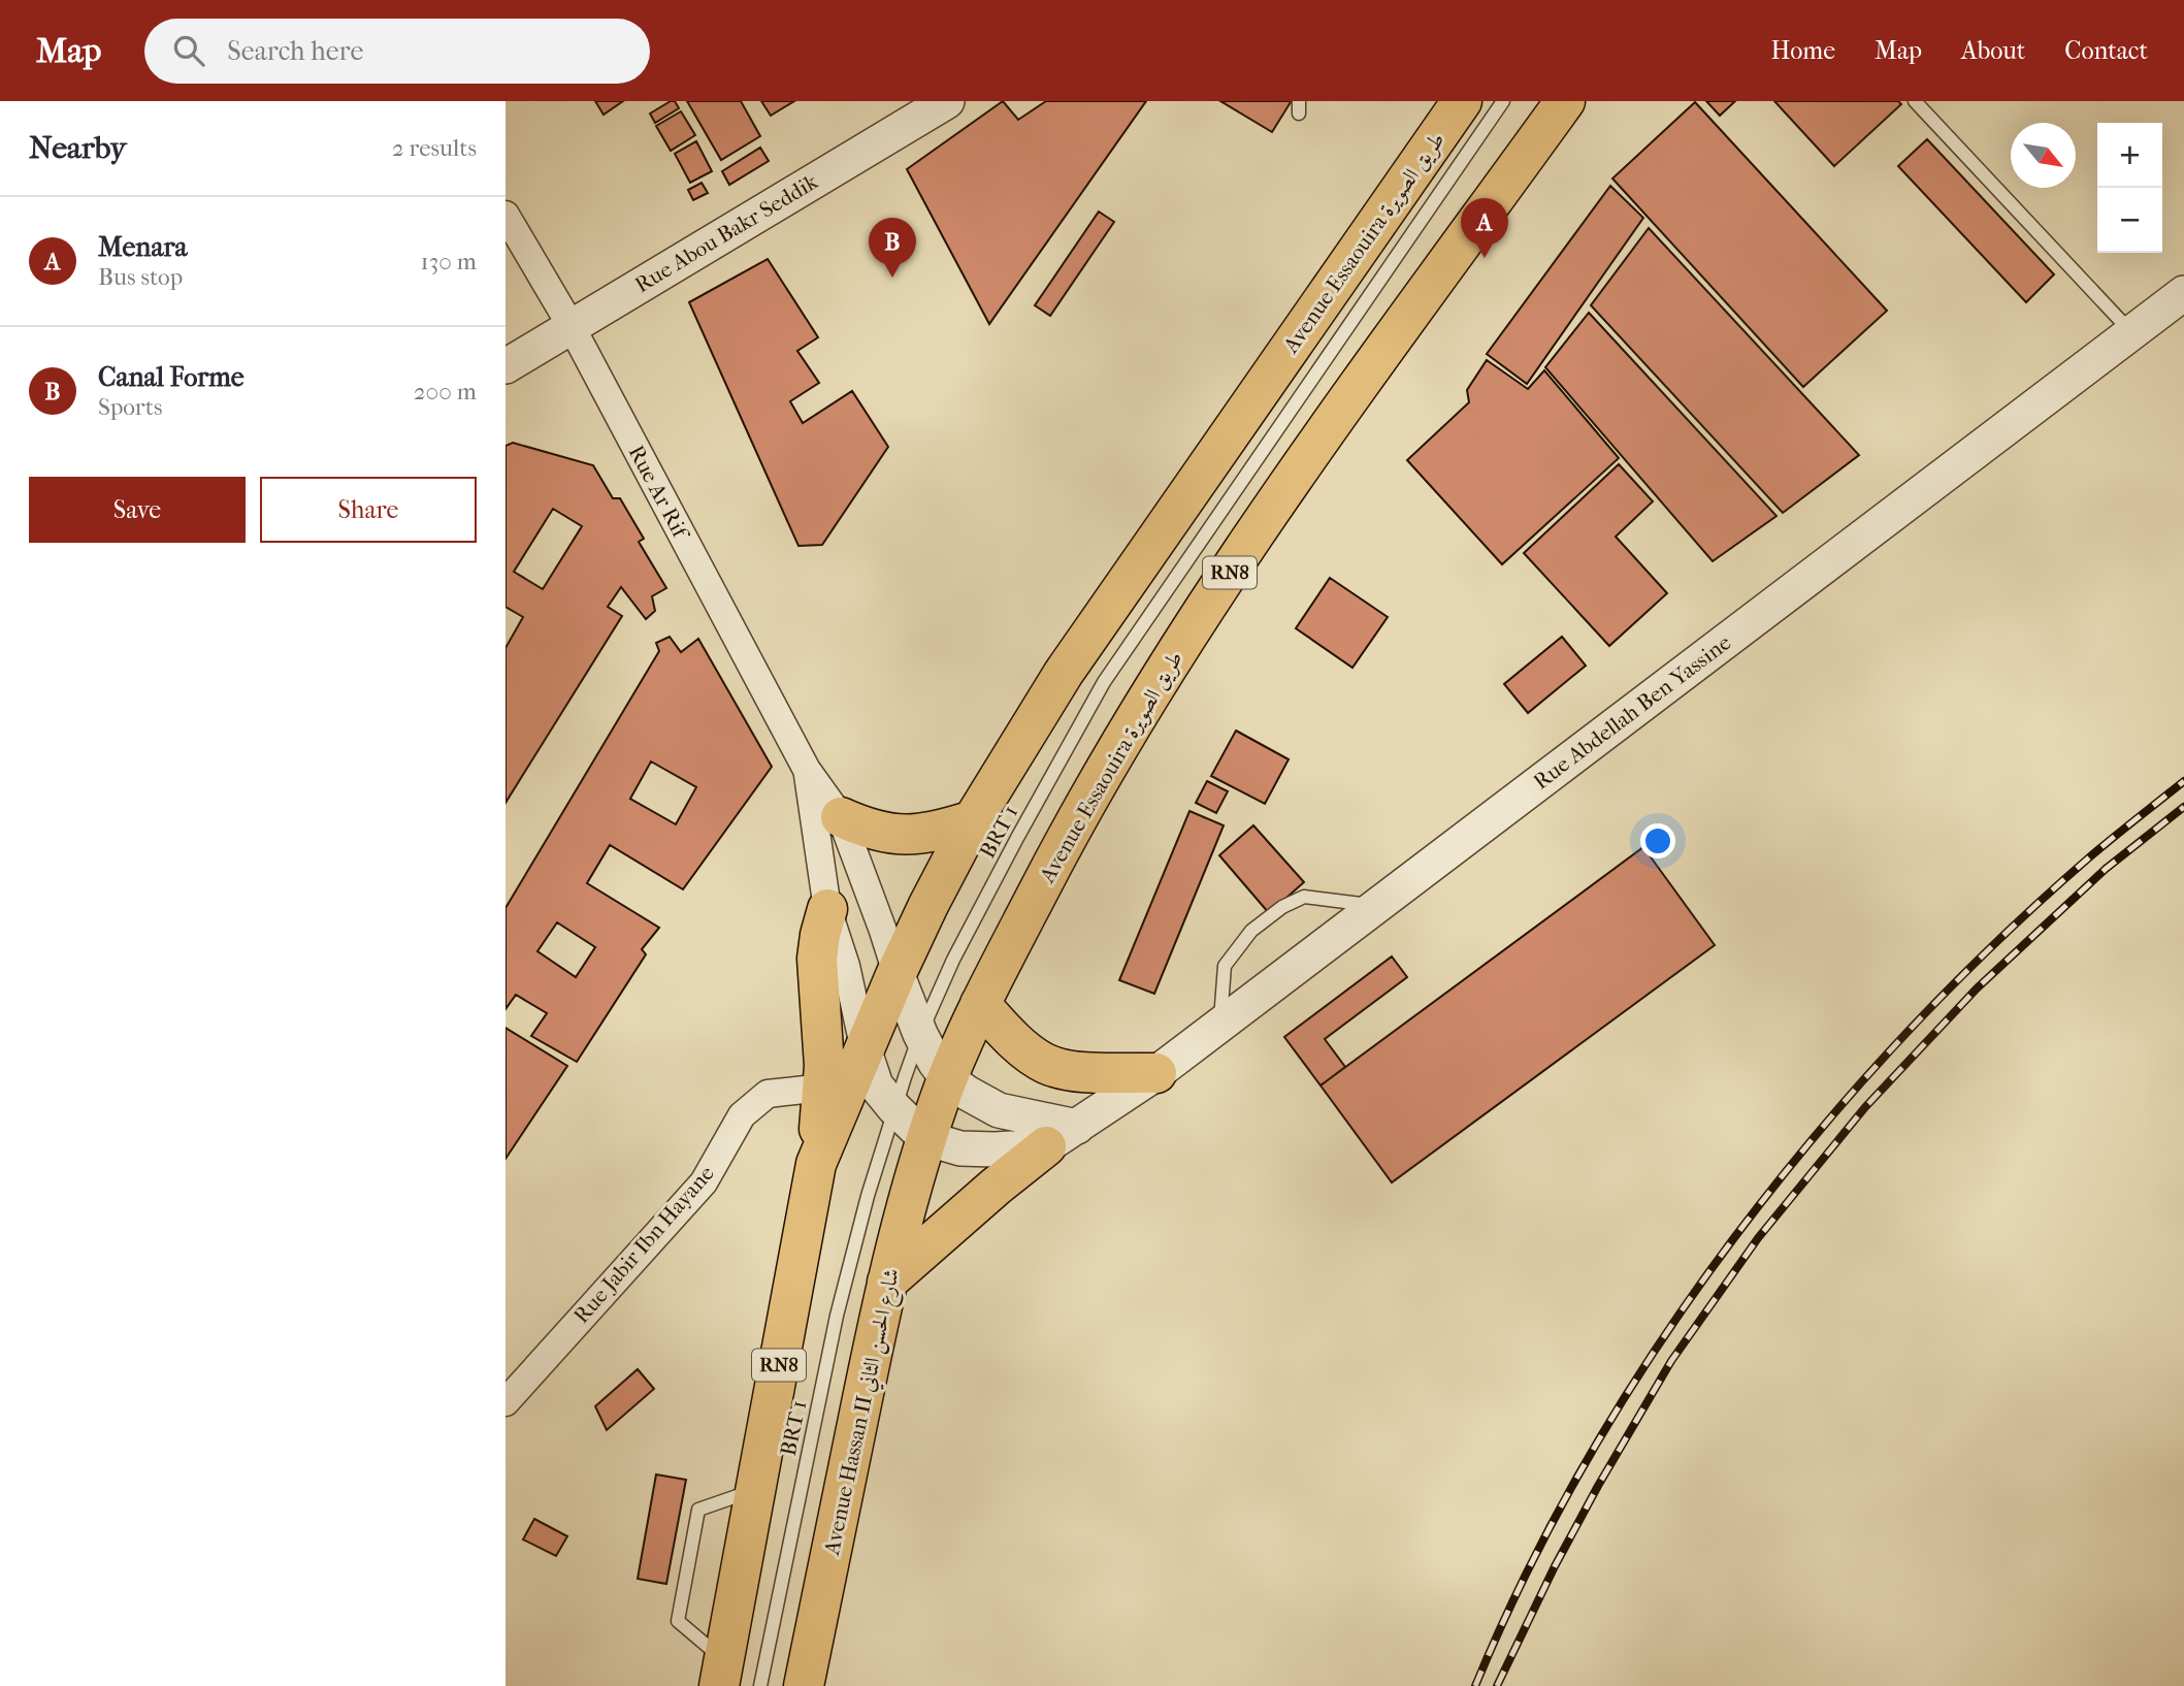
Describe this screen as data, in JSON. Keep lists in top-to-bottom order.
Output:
{
  "streets": {
    "main road": ["Avenue Essaouira طريق الصويرة", "RN8", "Avenue Hassan II شارع الحسن الثاني"],
    "street": [
      "Rue Abou Bakr Seddik",
      "Rue Ar Rif",
      "Rue Abdellah Ben Yassine",
      "Rue Jabir Ibn Hayane"
    ],
    "lane": ["BRT 1"]
  },
  "crossings": [
    ["Rue Abou Bakr Seddik", "Rue Ar Rif"],
    ["Avenue Essaouira طريق الصويرة", "Rue Ar Rif"],
    ["Avenue Essaouira طريق الصويرة", "RN8"],
    ["Avenue Essaouira طريق الصويرة", "Avenue Hassan II شارع الحسن الثاني"],
    ["Rue Ar Rif", "RN8"],
    ["Rue Ar Rif", "BRT 1"],
    ["Rue Ar Rif", "Avenue Hassan II شارع الحسن الثاني"]
  ],
  "north": "bottom right",
  "page": {
    "header": "Map",
    "search": "Search here",
    "nav": [
      "Home",
      "Map",
      "About",
      "Contact"
    ],
    "heading": ["Nearby", "2 results"],
    "map_buttons": ["+", "−"],
    "list": [
      {
        "mark": "A",
        "name": "Menara",
        "note": "Bus stop",
        "value": "130 m"
      },
      {
        "mark": "B",
        "name": "Canal Forme",
        "note": "Sports",
        "value": "200 m"
      }
    ],
    "pins": ["A", "B"],
    "buttons": ["Save", "Share"]
  }
}
